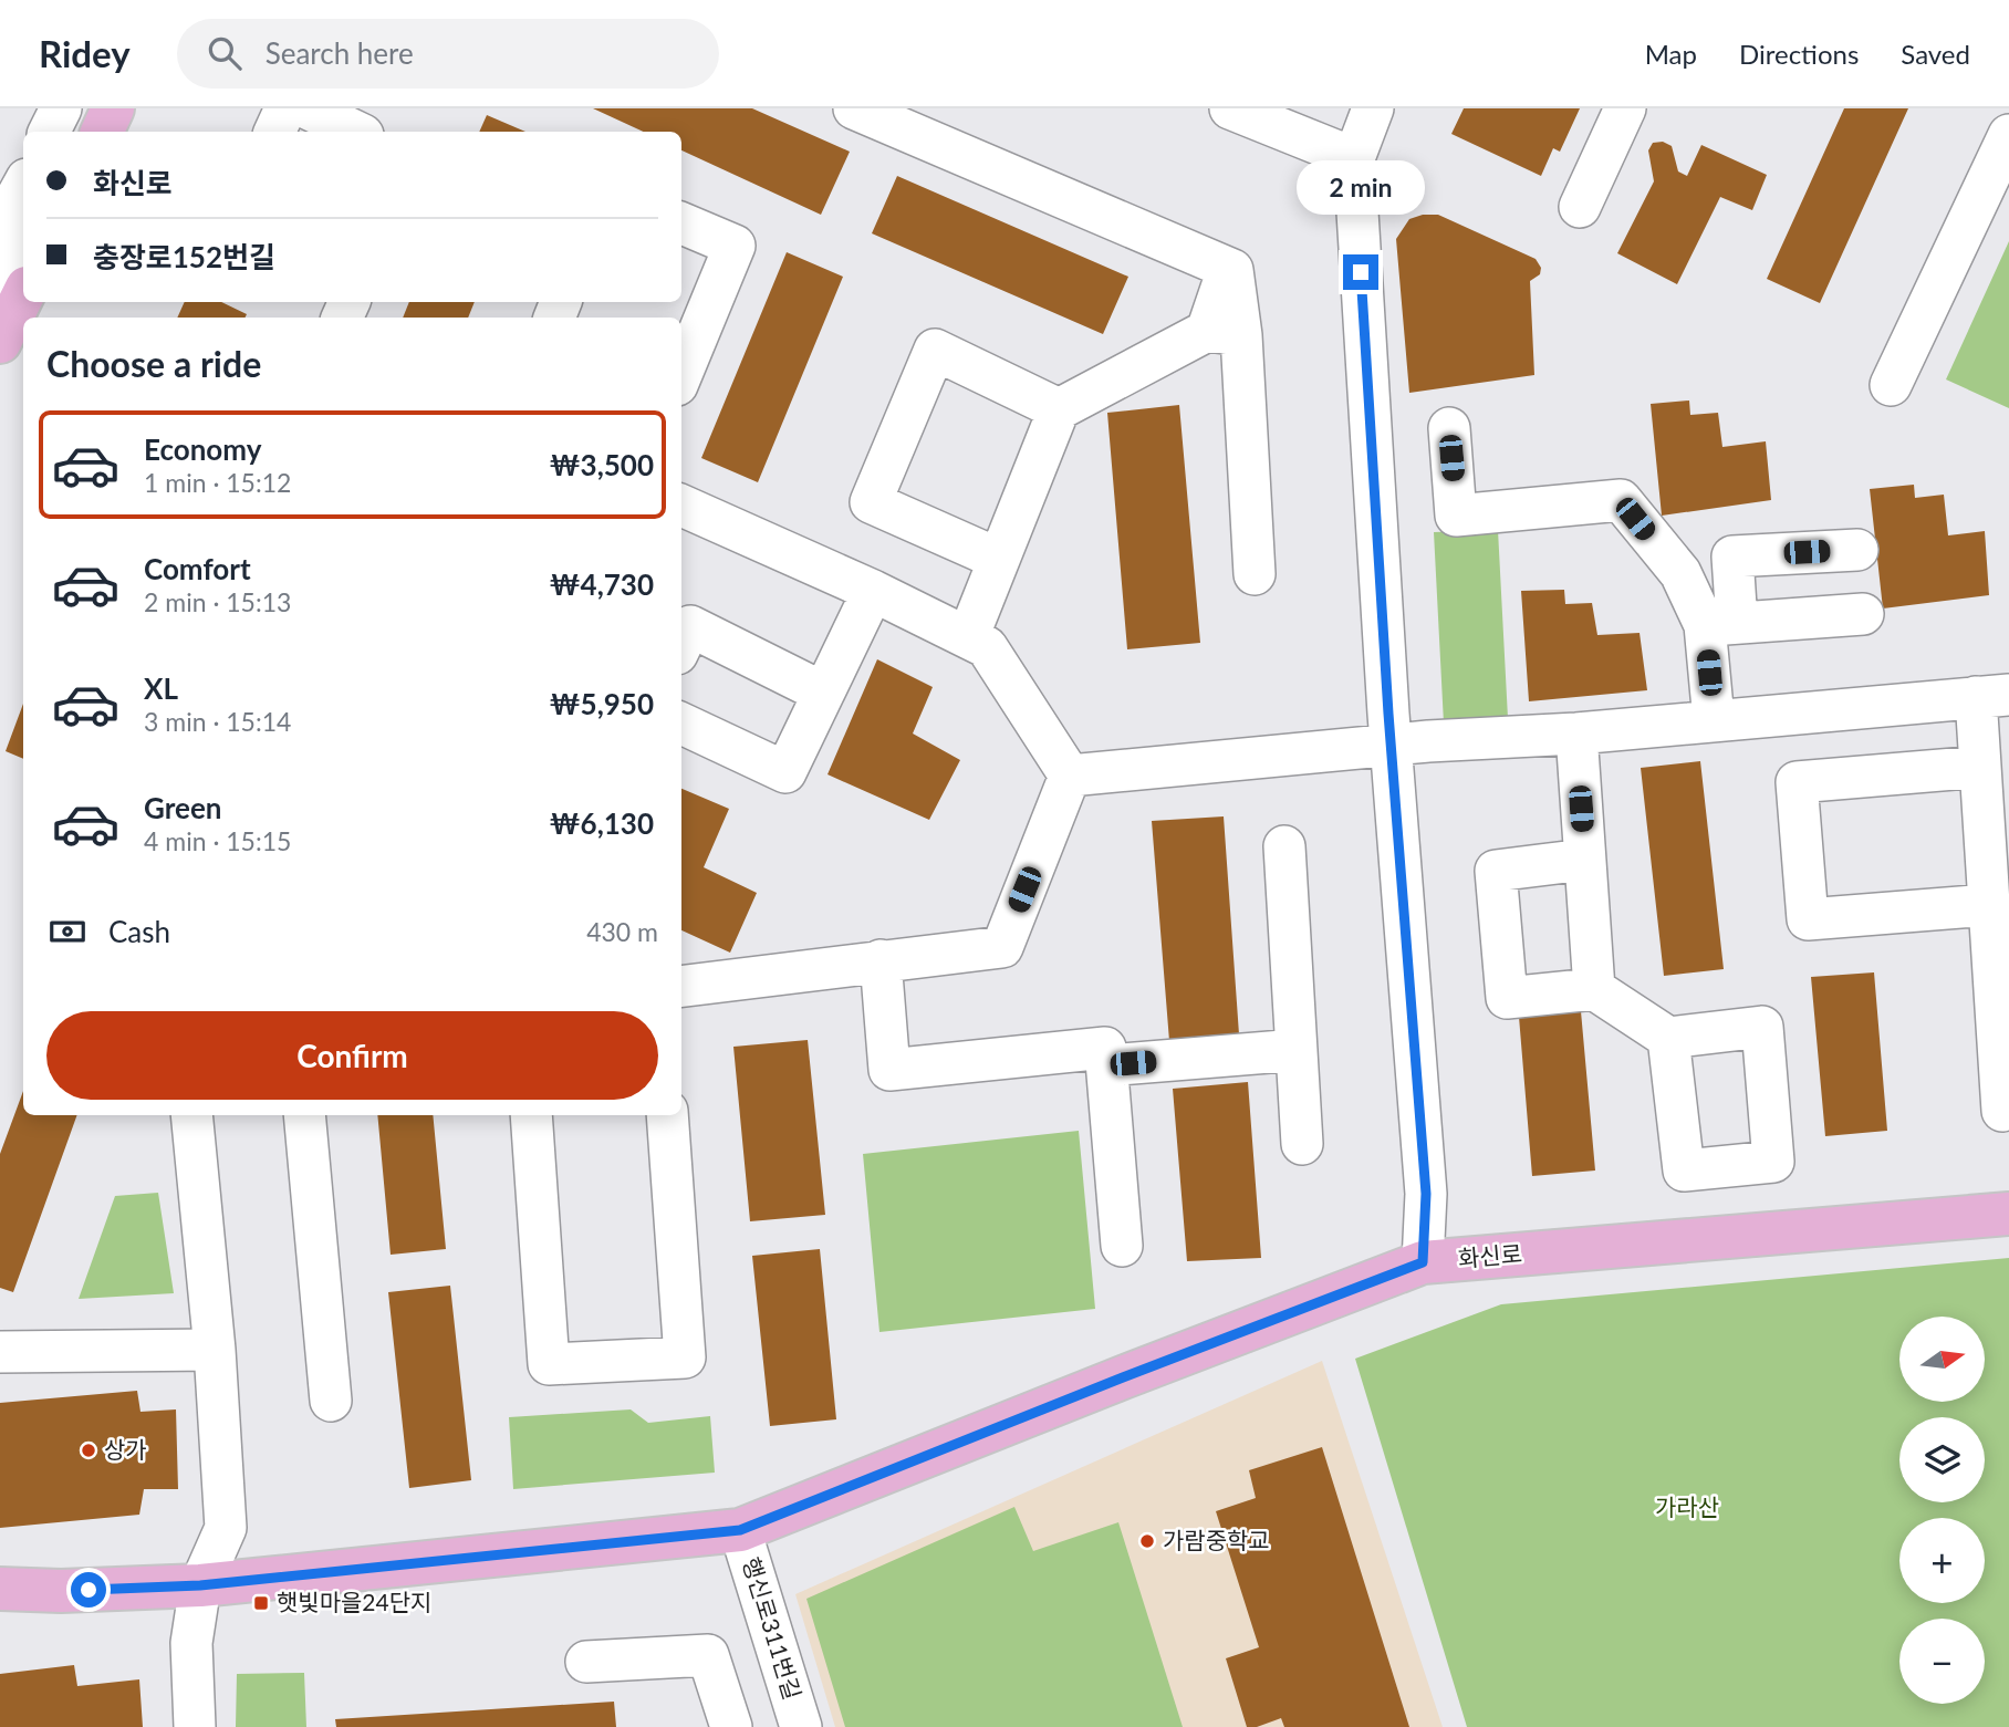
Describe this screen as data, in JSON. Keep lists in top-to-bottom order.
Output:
{
  "streets": {
    "main road": ["화신로"],
    "street": ["행신로311번길"]
  },
  "crossings": [
    ["화신로", "행신로311번길"]
  ],
  "parks": ["가라산"],
  "places": {
    "other": ["상가", "가람중학교"],
    "transit": ["햇빛마을24단지"]
  },
  "north": "right",
  "page": {
    "header": "Ridey",
    "search": "Search here",
    "nav": ["Map", "Directions", "Saved"],
    "banner": ["화신로", "충장로152번길"],
    "bubble": "2 min",
    "heading": "Choose a ride",
    "list": [
      {
        "name": "Economy",
        "note": "1 min · 15:12",
        "value": "₩3,500"
      },
      {
        "name": "Comfort",
        "note": "2 min · 15:13",
        "value": "₩4,730"
      },
      {
        "name": "XL",
        "note": "3 min · 15:14",
        "value": "₩5,950"
      },
      {
        "name": "Green",
        "note": "4 min · 15:15",
        "value": "₩6,130"
      }
    ],
    "pay": ["Cash", "430 m"],
    "buttons": "Confirm",
    "map_buttons": ["+", "−"]
  }
}
